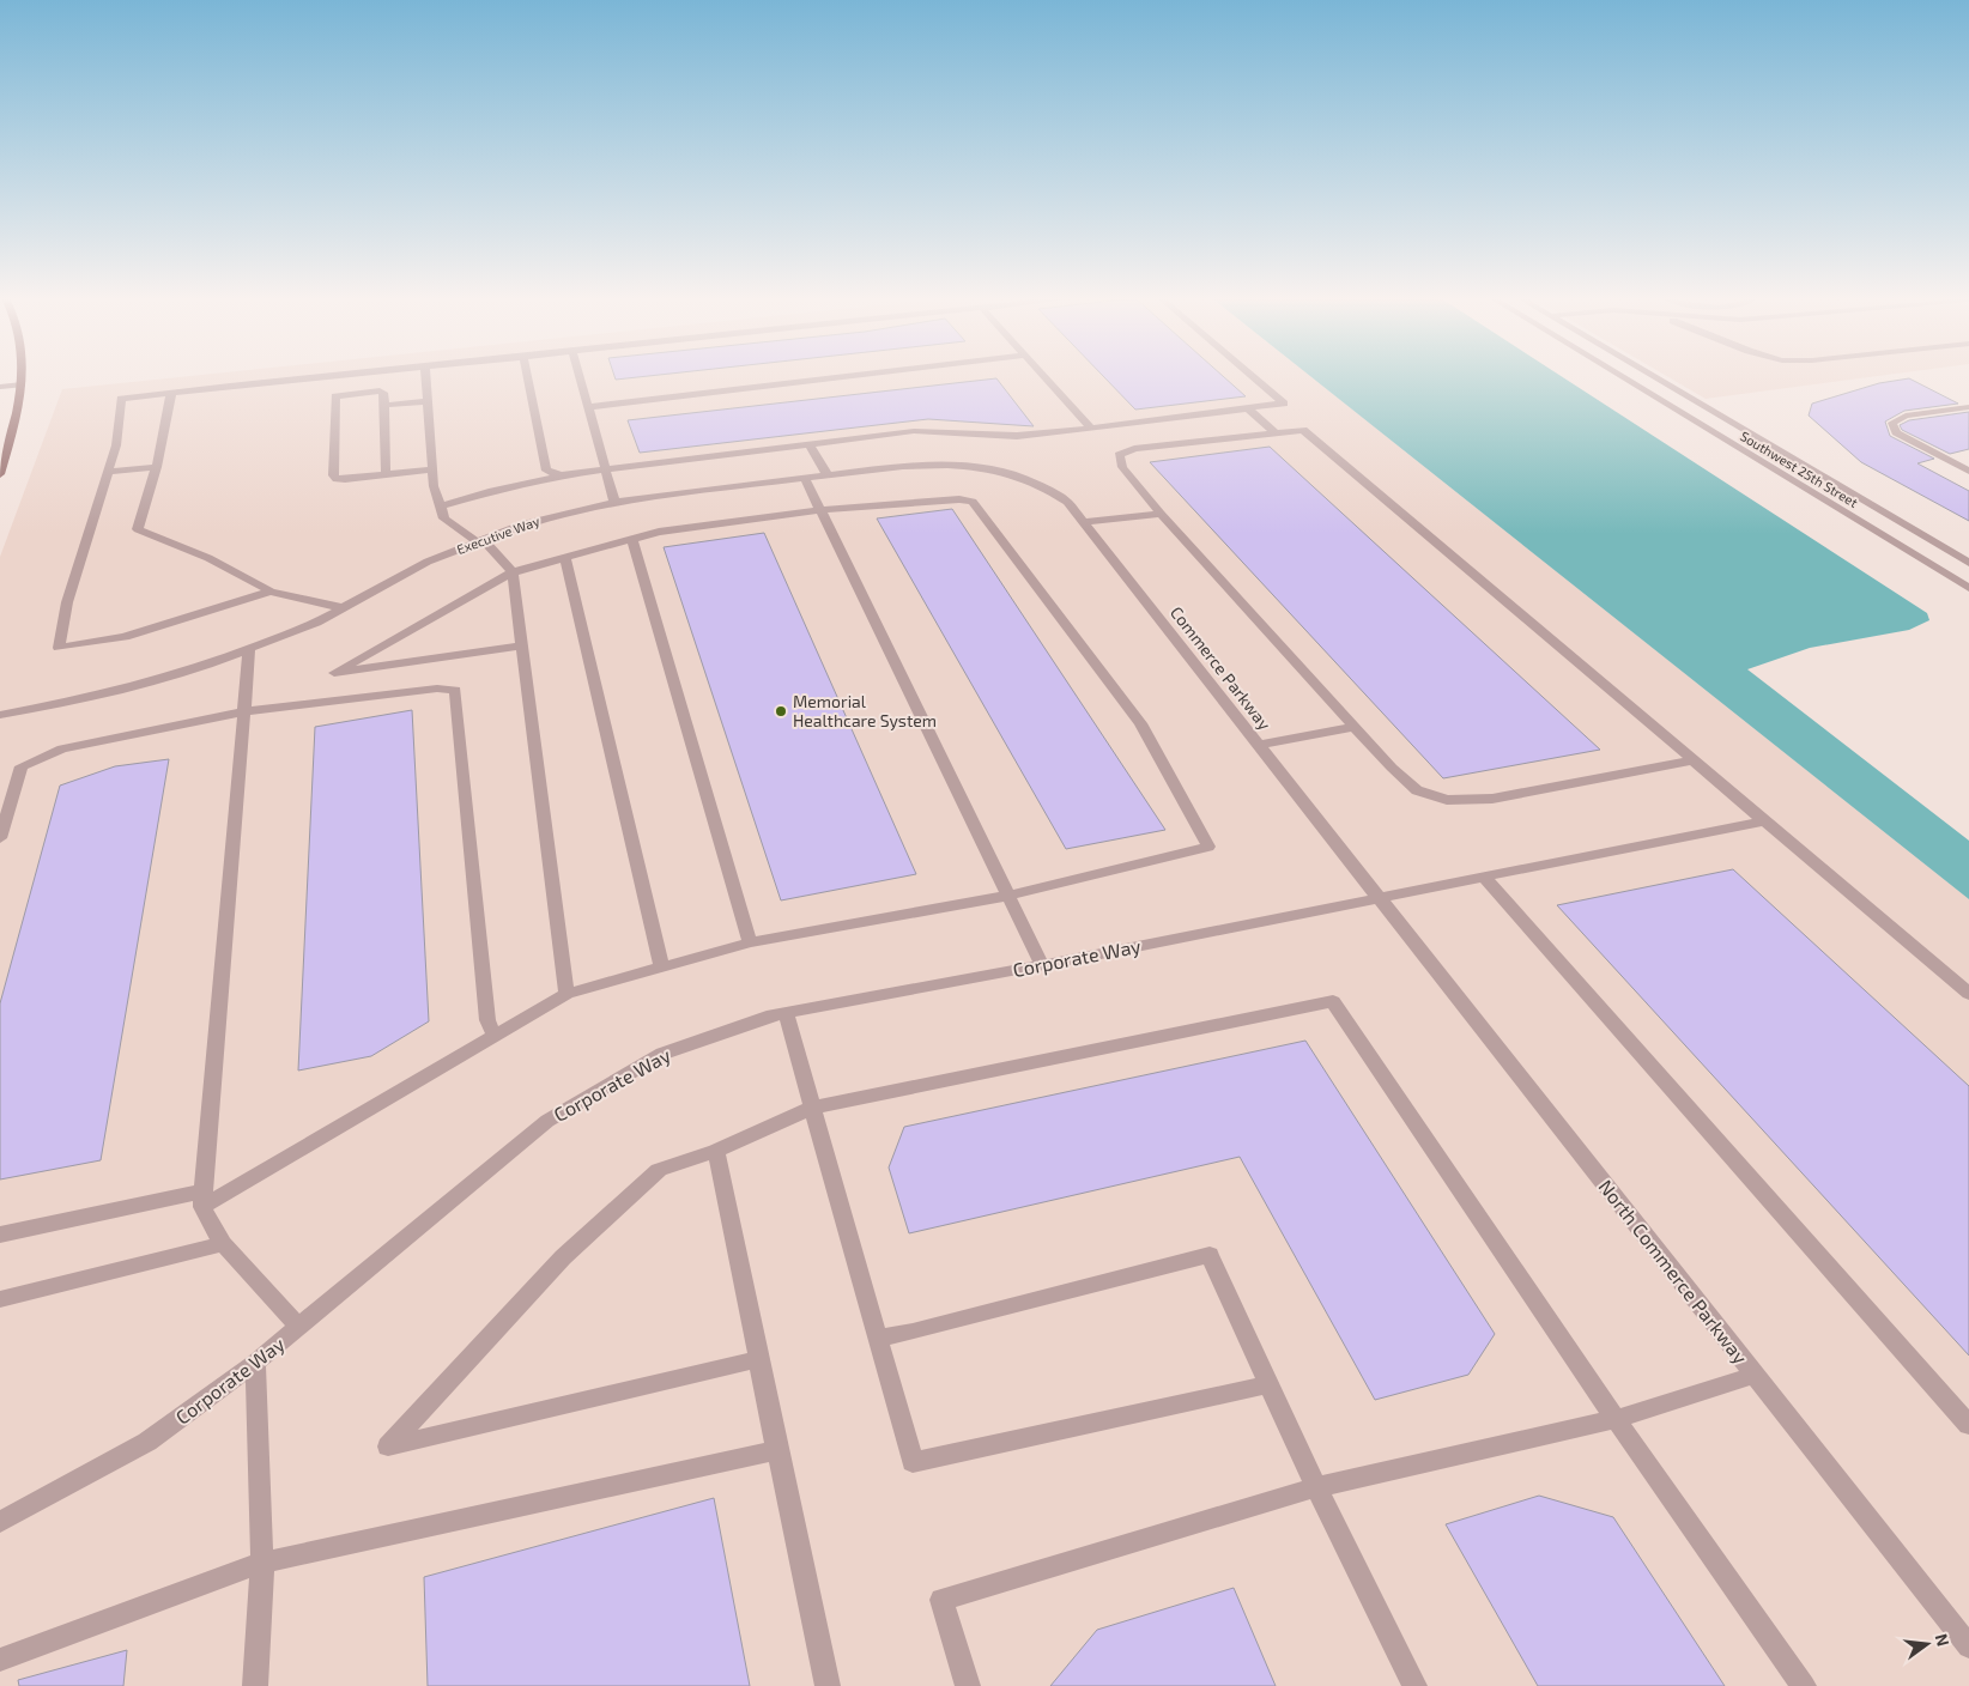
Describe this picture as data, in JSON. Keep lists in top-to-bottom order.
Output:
{
  "streets": {
    "street": [
      "Southwest 25th Street",
      "Executive Way",
      "Commerce Parkway",
      "Corporate Way",
      "North Commerce Parkway"
    ]
  },
  "crossings": [
    ["Executive Way", "Commerce Parkway"],
    ["Commerce Parkway", "Corporate Way"],
    ["Commerce Parkway", "North Commerce Parkway"],
    ["Corporate Way", "North Commerce Parkway"]
  ],
  "places": ["Memorial Healthcare System"],
  "north": "right"
}
